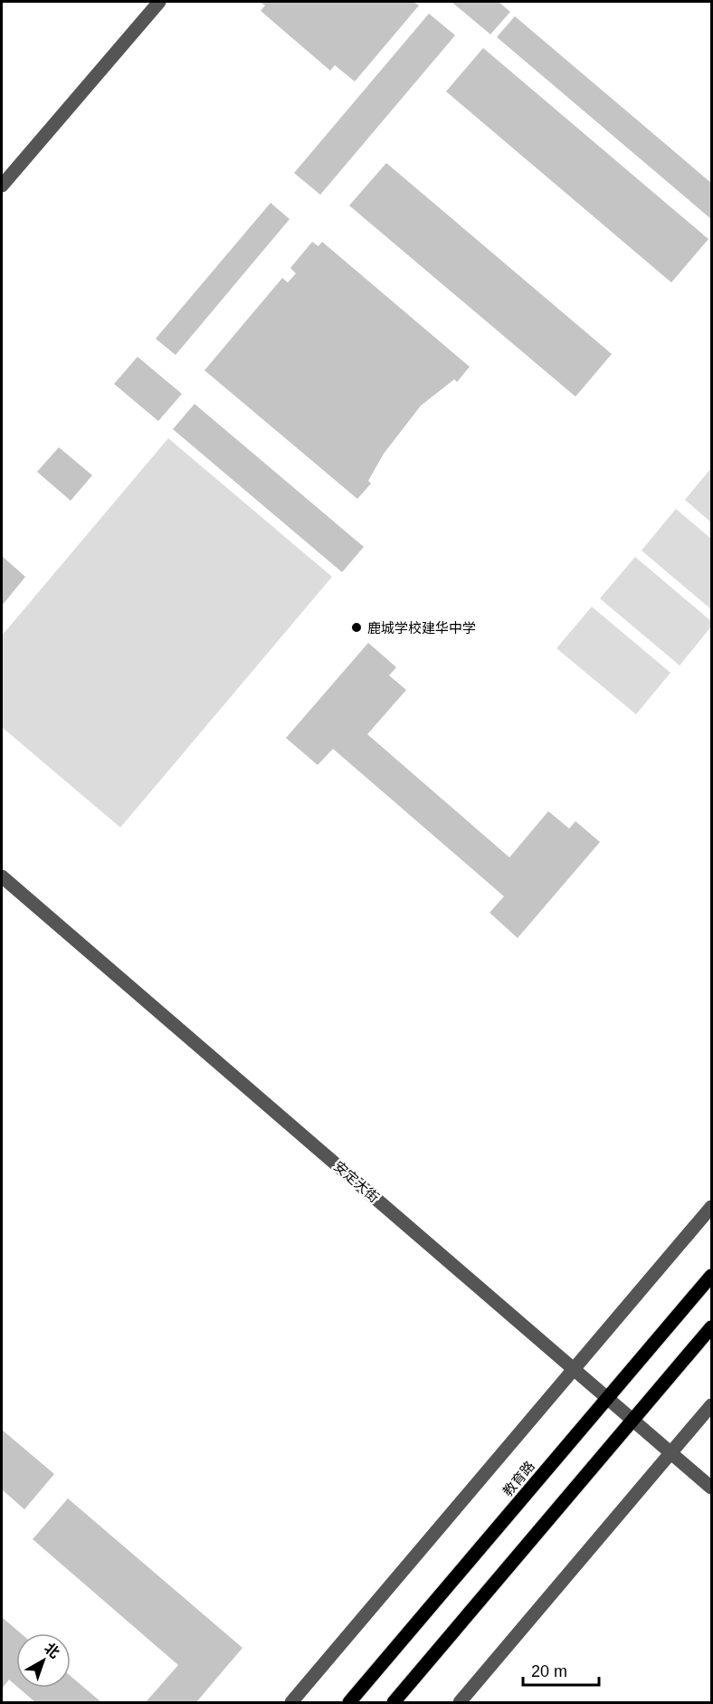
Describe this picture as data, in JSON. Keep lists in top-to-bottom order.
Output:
{
  "streets": {
    "main road": ["教育路"],
    "street": ["安定大街"]
  },
  "crossings": [
    ["安定大街", "教育路"]
  ],
  "places": ["鹿城学校建华中学"],
  "scale_bar": "20 m",
  "north": "top right"
}
